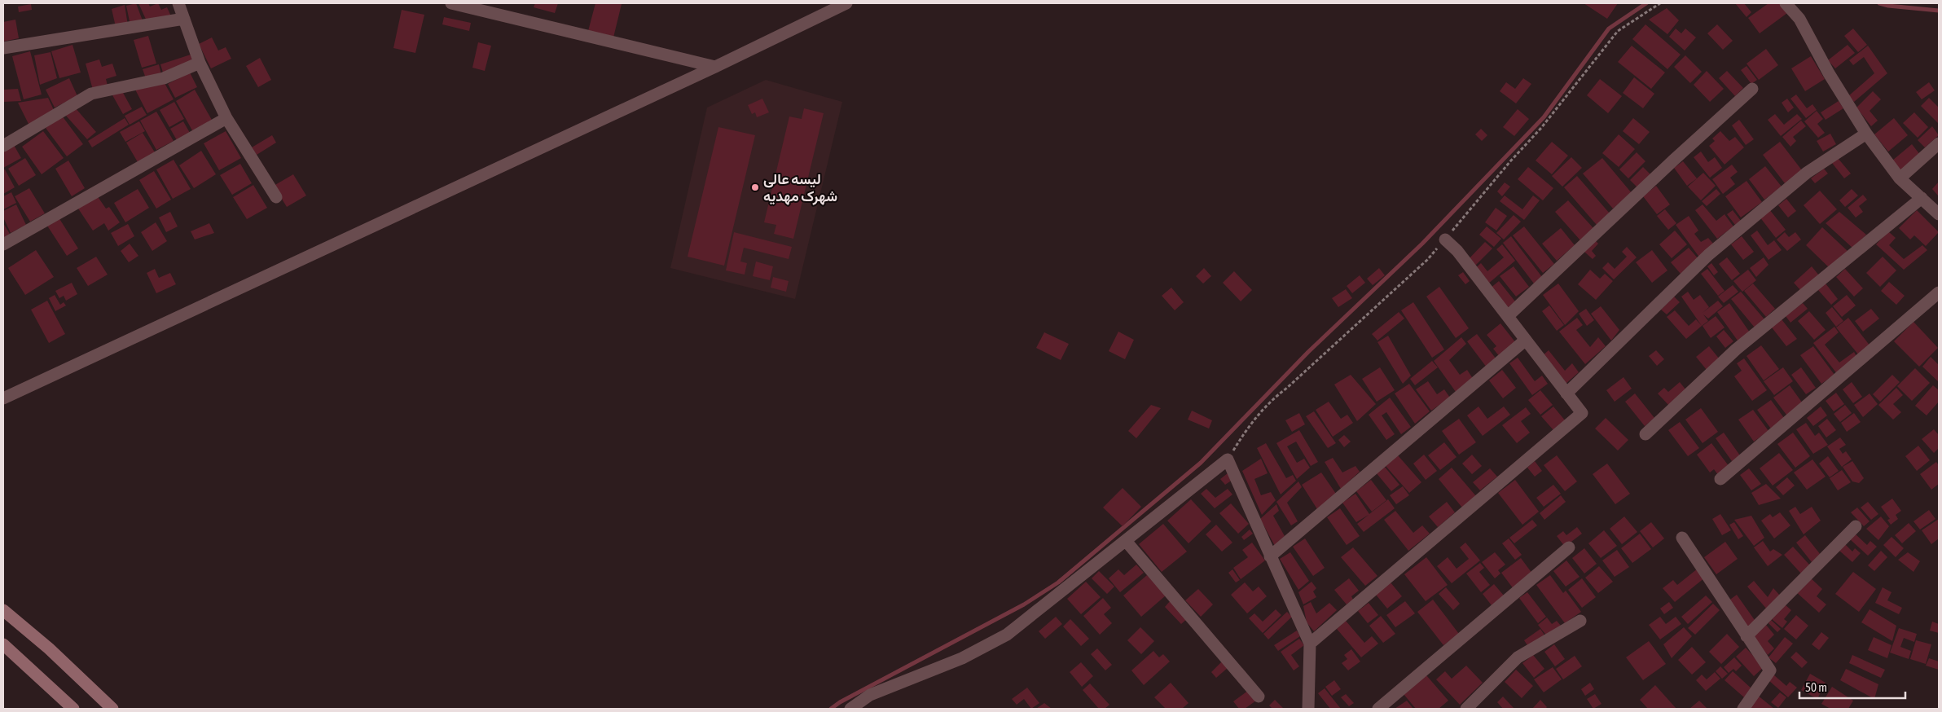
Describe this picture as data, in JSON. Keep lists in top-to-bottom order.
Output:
{
  "places": ["لیسه عالی شهرک مهدیه"],
  "scale_bar": "50 m"
}
